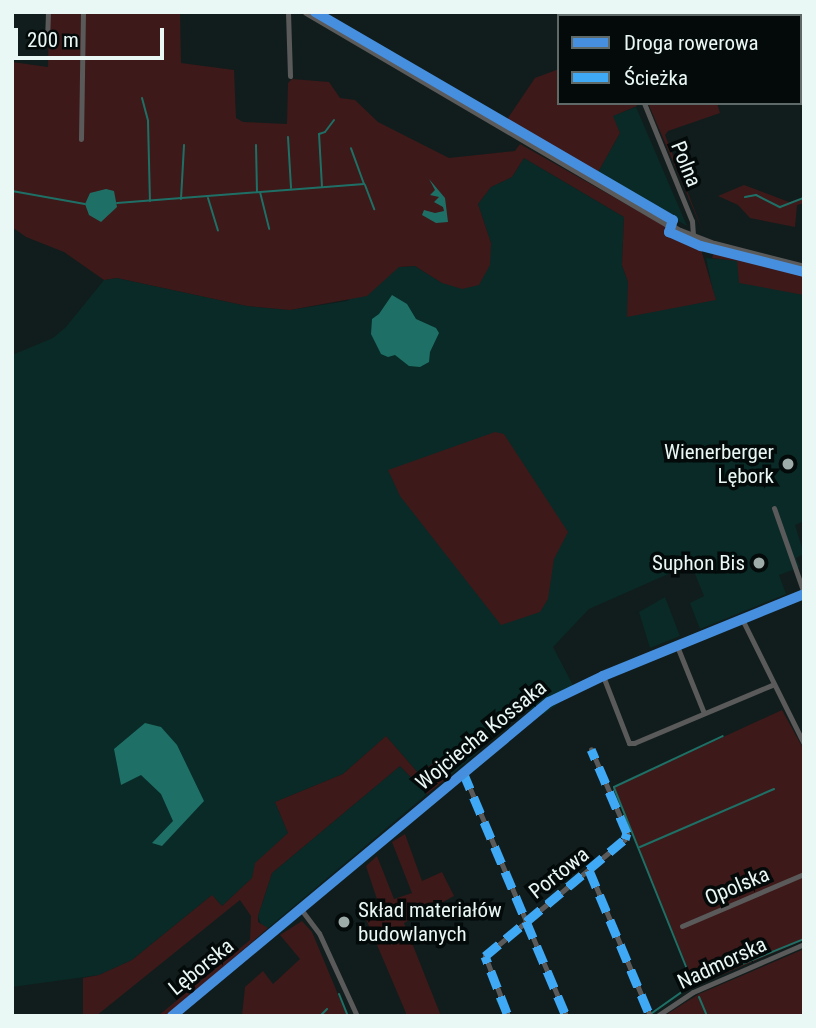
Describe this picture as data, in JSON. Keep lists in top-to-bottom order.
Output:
{
  "streets": {
    "main road": ["Wojciecha Kossaka", "Lęborska"],
    "street": [
      "Polna",
      "Portowa",
      "Opolska",
      "Nadmorska"
    ]
  },
  "crossings": [
    ["Wojciecha Kossaka", "Lęborska"]
  ],
  "places": ["Wienerberger Lębork", "Suphon Bis", "Skład materiałów budowlanych"],
  "legend": ["Droga rowerowa", "Ścieżka"],
  "scale_bar": "200 m"
}
